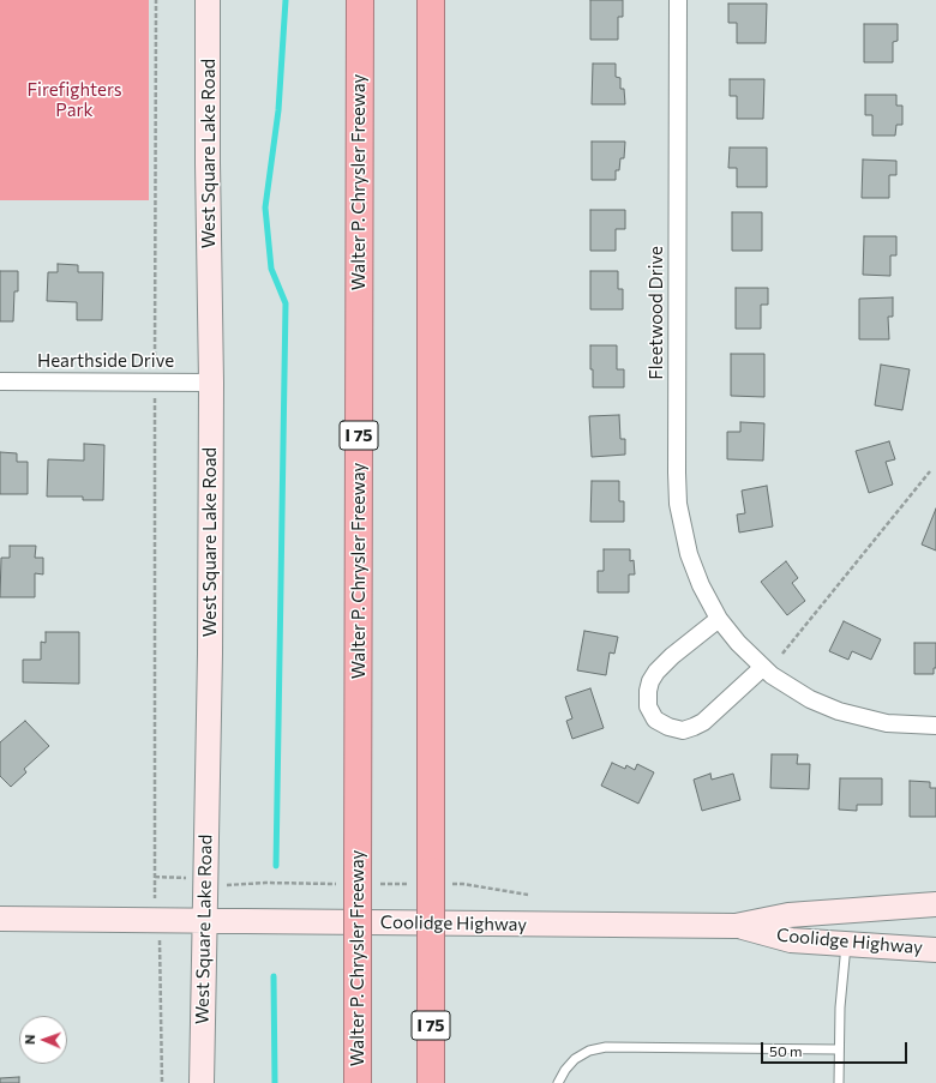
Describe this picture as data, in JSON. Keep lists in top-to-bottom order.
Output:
{
  "streets": {
    "highway": ["Walter P. Chrysler Freeway", "I 75"],
    "main road": ["West Square Lake Road", "Coolidge Highway"],
    "street": ["Fleetwood Drive", "Hearthside Drive"]
  },
  "crossings": [
    ["West Square Lake Road", "Hearthside Drive"],
    ["West Square Lake Road", "Coolidge Highway"]
  ],
  "parks": ["Firefighters Park"],
  "scale_bar": "50 m",
  "north": "left"
}
